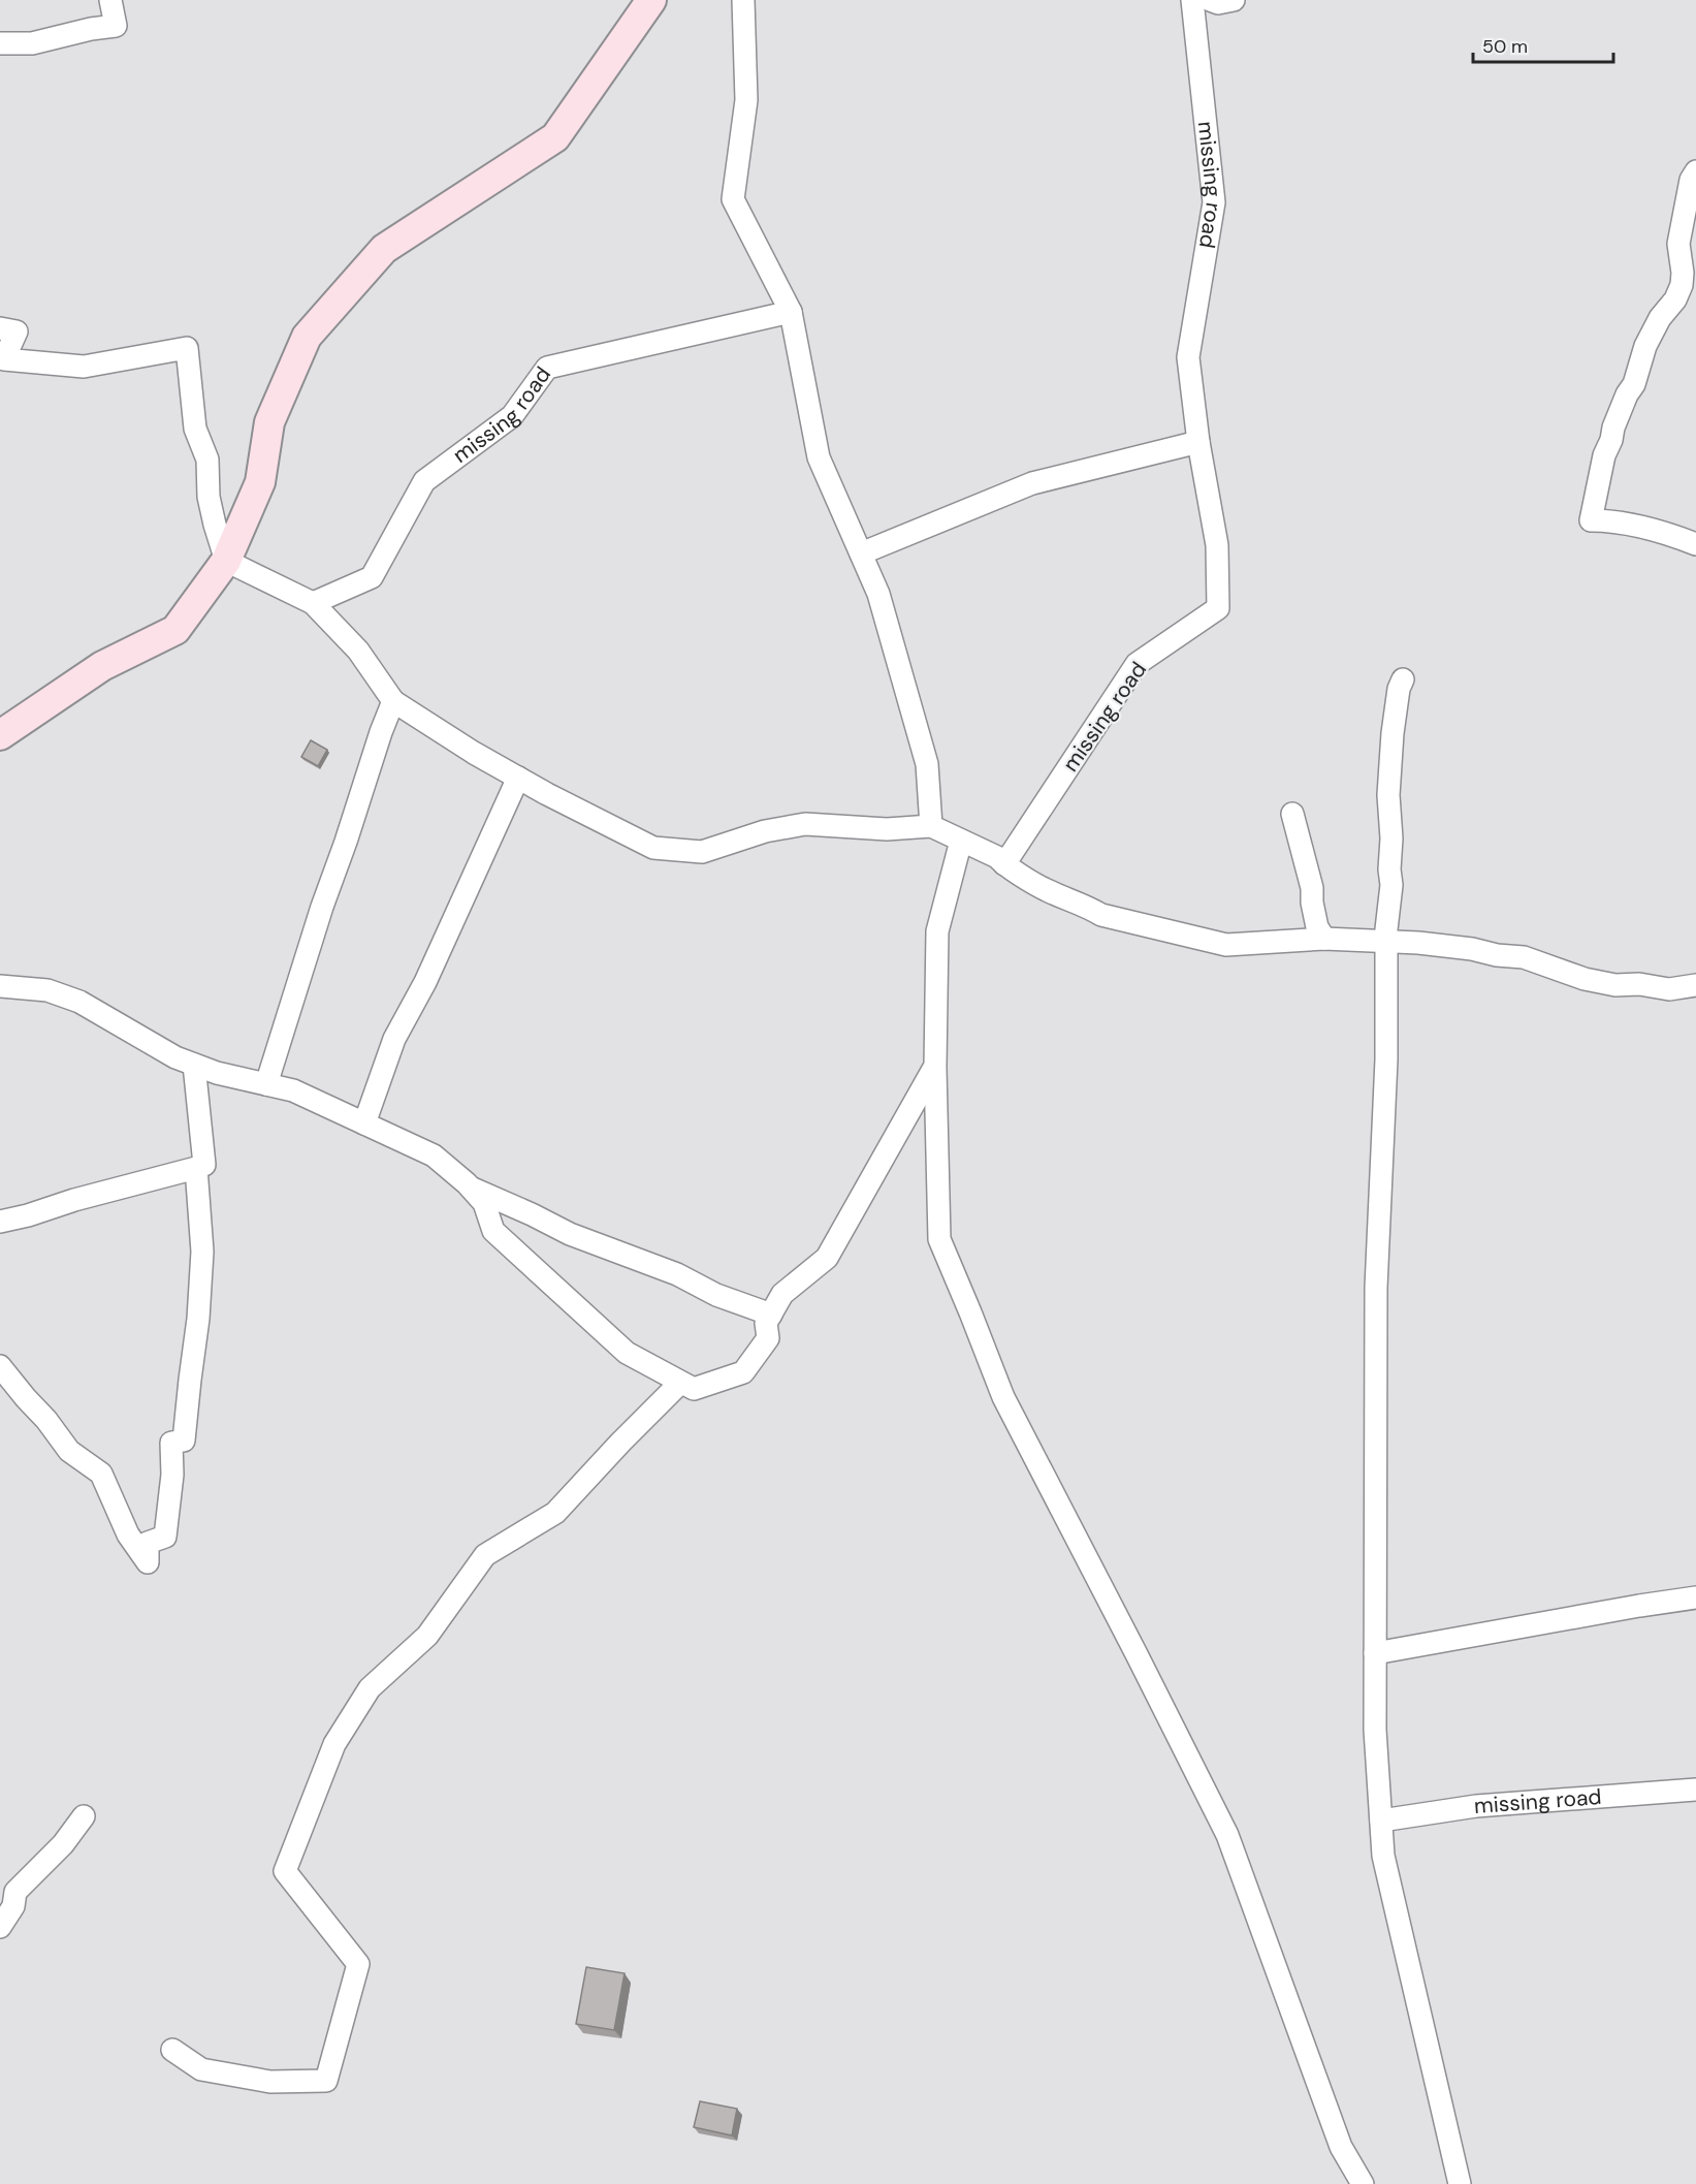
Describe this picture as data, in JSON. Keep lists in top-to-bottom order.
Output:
{
  "streets": {
    "street": ["missing road"]
  },
  "scale_bar": "50 m"
}
